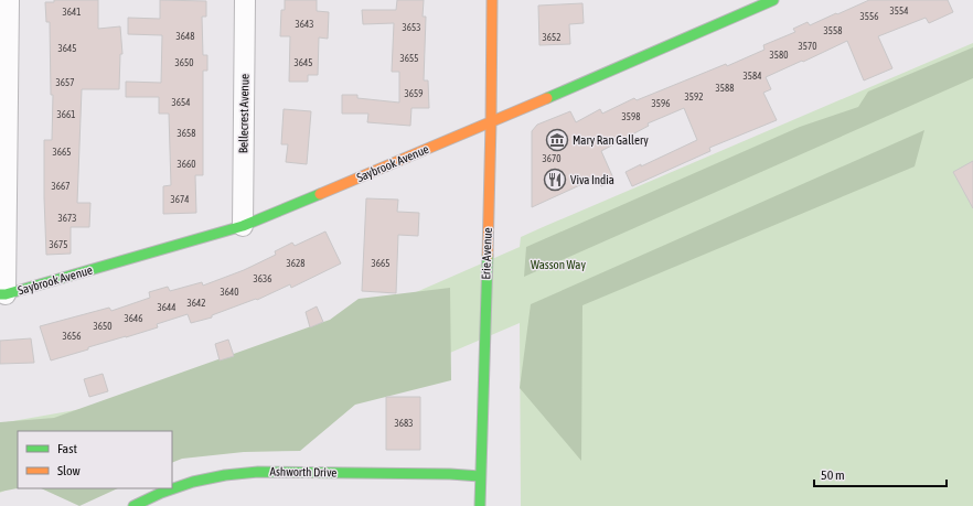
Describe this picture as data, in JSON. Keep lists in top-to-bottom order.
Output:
{
  "streets": {
    "street": [
      "Bellecrest Avenue",
      "Saybrook Avenue",
      "Erie Avenue",
      "Ashworth Drive"
    ]
  },
  "crossings": [
    ["Bellecrest Avenue", "Saybrook Avenue"],
    ["Saybrook Avenue", "Erie Avenue"],
    ["Erie Avenue", "Ashworth Drive"]
  ],
  "parks": ["Wasson Way"],
  "places": {
    "museum": ["Mary Ran Gallery"],
    "restaurant": ["Viva India"]
  },
  "house_numbers": [
    "3554",
    "3641",
    "3556",
    "3643",
    "3653",
    "3558",
    "3648",
    "3652",
    "3570",
    "3645",
    "3580",
    "3655",
    "3650",
    "3645",
    "3584",
    "3657",
    "3588",
    "3659",
    "3592",
    "3654",
    "3596",
    "3661",
    "3598",
    "3658",
    "3665",
    "3670",
    "3660",
    "3667",
    "3674",
    "3673",
    "3675",
    "3628",
    "3665",
    "3636",
    "3640",
    "3642",
    "3644",
    "3646",
    "3650",
    "3656",
    "3683"
  ],
  "legend": ["Fast", "Slow"],
  "scale_bar": "50 m"
}
